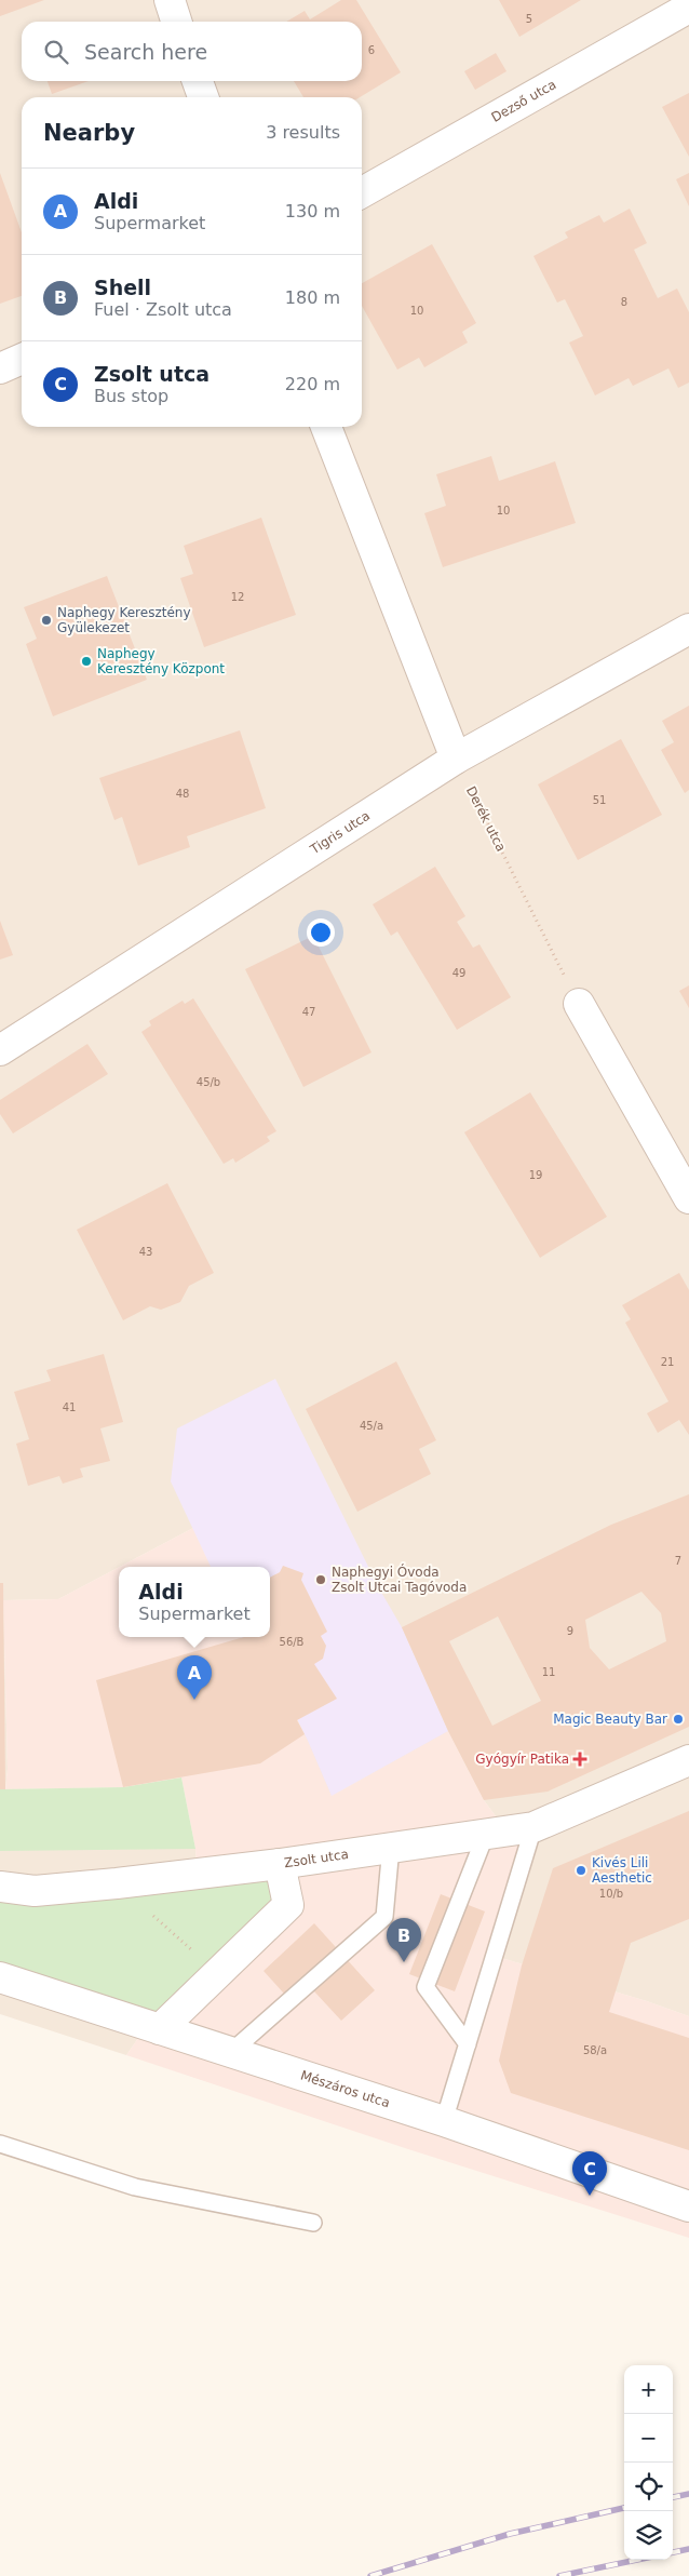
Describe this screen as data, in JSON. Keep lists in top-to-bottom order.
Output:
{
  "streets": {
    "street": [
      "Dezső utca",
      "Tigris utca",
      "Zsolt utca",
      "Mészáros utca"
    ],
    "path": ["Derék utca"]
  },
  "crossings": [
    ["Derék utca", "Tigris utca"],
    ["Zsolt utca", "Mészáros utca"]
  ],
  "places": {
    "other": [
      "Naphegy Keresztény Gyülekezet",
      "Naphegy Keresztény Központ",
      "Naphegyi Óvoda Zsolt Utcai Tagóvoda",
      "Magic Beauty Bar",
      "Kivés Lili Aesthetic"
    ],
    "health": ["Gyógyír Patika"]
  },
  "house_numbers": [
    "5",
    "6",
    "8",
    "10",
    "10",
    "12",
    "48",
    "51",
    "49",
    "47",
    "45/b",
    "19",
    "43",
    "21",
    "41",
    "45/a",
    "7",
    "9",
    "56/B",
    "11",
    "10/b",
    "58/a"
  ],
  "page": {
    "search": "Search here",
    "heading": ["Nearby", "3 results"],
    "list": [
      {
        "mark": "A",
        "name": "Aldi",
        "note": "Supermarket",
        "value": "130 m"
      },
      {
        "mark": "B",
        "name": "Shell",
        "note": "Fuel · Zsolt utca",
        "value": "180 m"
      },
      {
        "mark": "C",
        "name": "Zsolt utca",
        "note": "Bus stop",
        "value": "220 m"
      }
    ],
    "popup": ["Aldi", "Supermarket"],
    "pins": ["A", "B", "C"],
    "map_buttons": ["+", "−"]
  }
}
